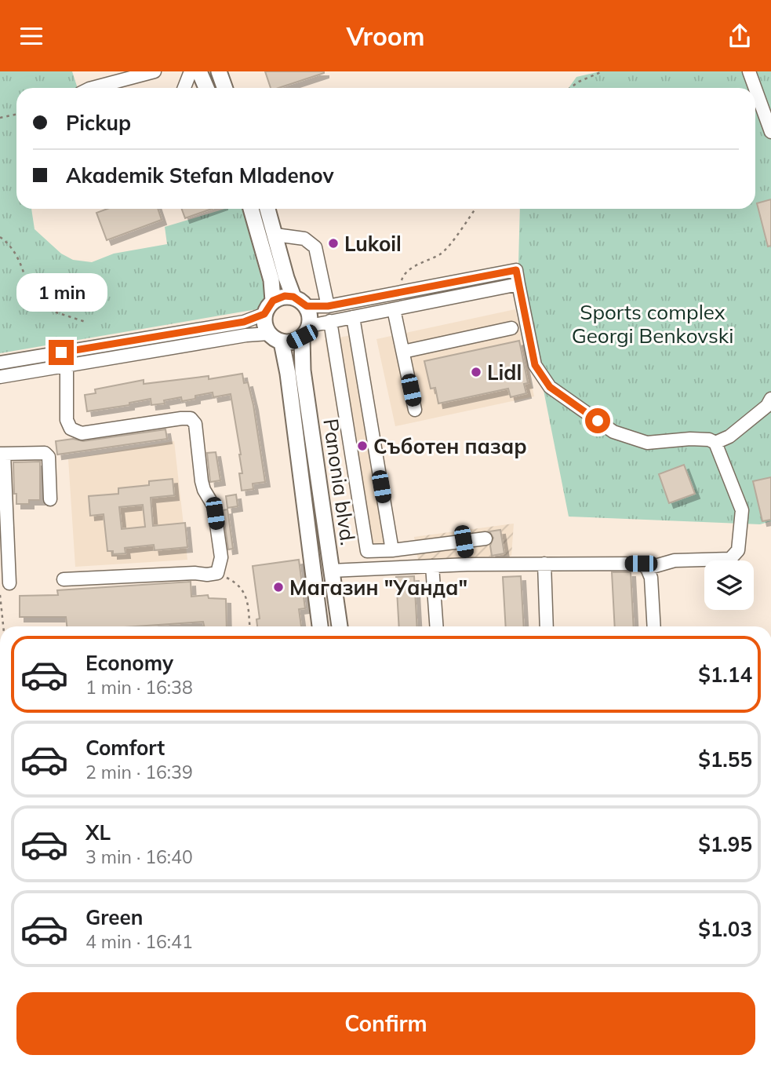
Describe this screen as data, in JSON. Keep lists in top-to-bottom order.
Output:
{
  "streets": {
    "main road": ["Panonia blvd."]
  },
  "parks": ["Sports complex Georgi Benkovski"],
  "places": [
    "Lukoil",
    "Lidl",
    "Съботен пазар",
    "Магазин \"Уанда\""
  ],
  "page": {
    "header": "Vroom",
    "banner": ["Pickup", "Akademik Stefan Mladenov"],
    "bubble": "1 min",
    "list": [
      {
        "name": "Economy",
        "note": "1 min · 16:38",
        "value": "$1.14"
      },
      {
        "name": "Comfort",
        "note": "2 min · 16:39",
        "value": "$1.55"
      },
      {
        "name": "XL",
        "note": "3 min · 16:40",
        "value": "$1.95"
      },
      {
        "name": "Green",
        "note": "4 min · 16:41",
        "value": "$1.03"
      }
    ],
    "buttons": "Confirm"
  }
}
